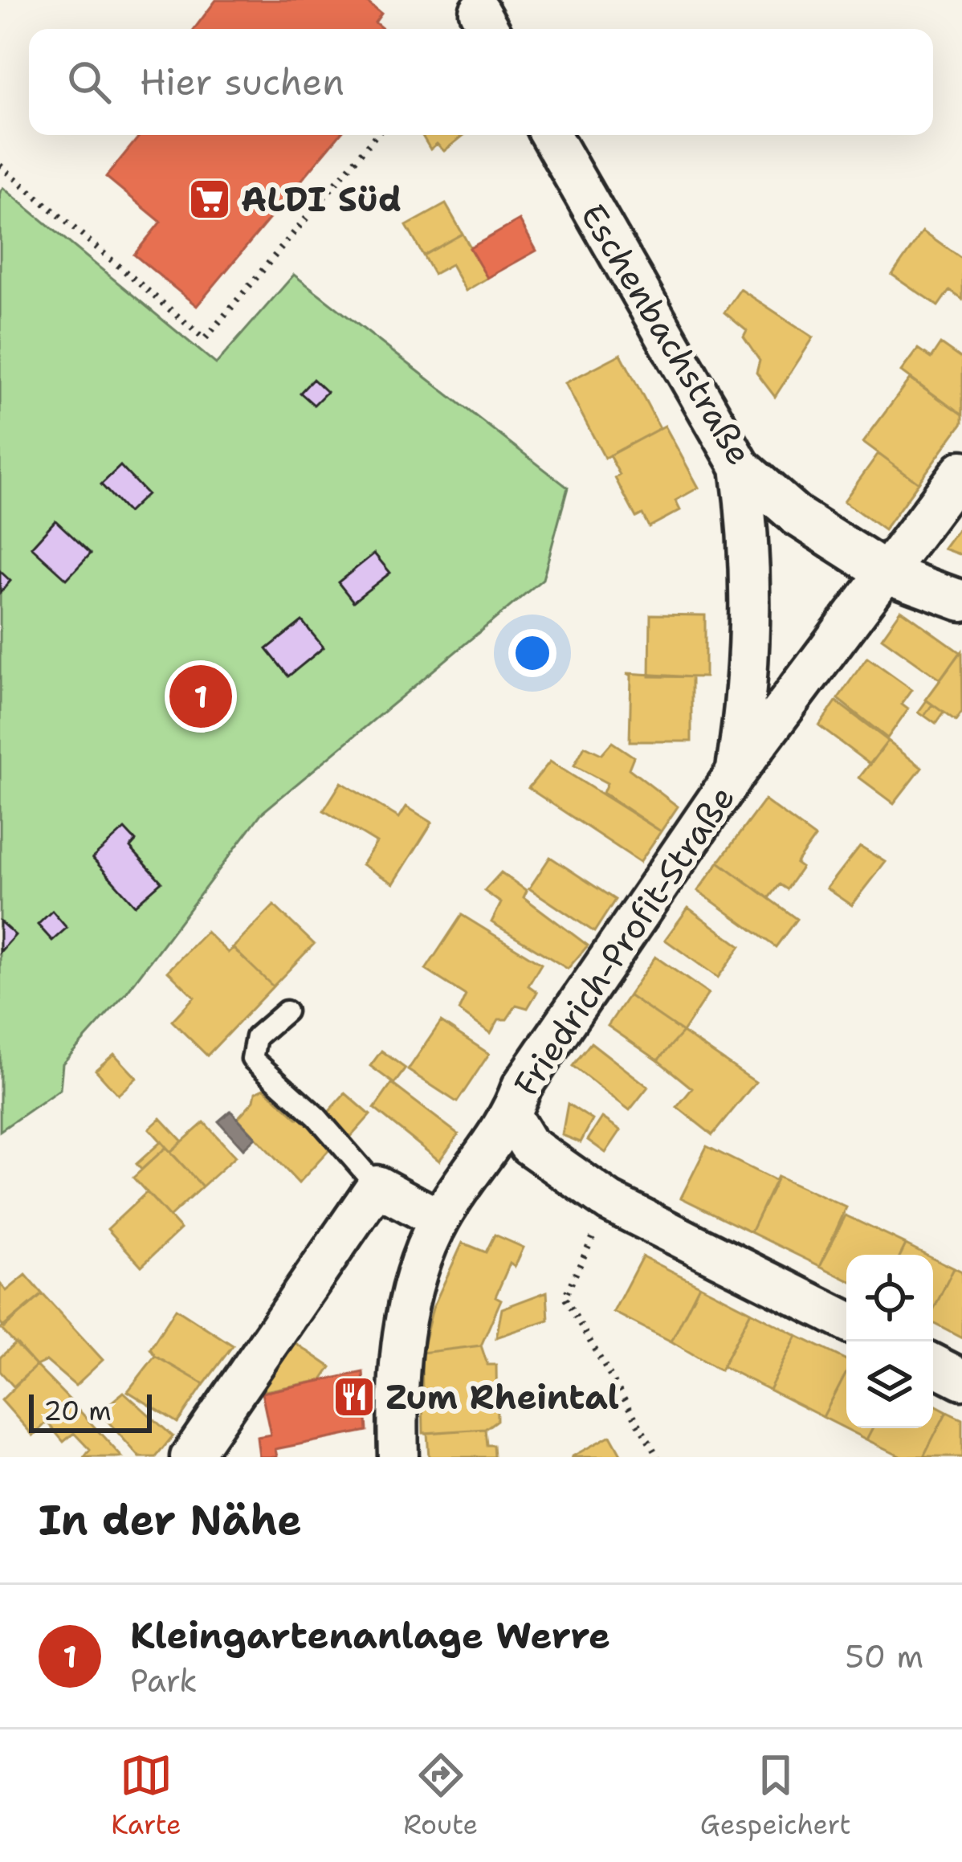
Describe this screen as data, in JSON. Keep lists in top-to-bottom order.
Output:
{
  "streets": {
    "street": ["Eschenbachstraße", "Friedrich-Profit-Straße"]
  },
  "crossings": [
    ["Eschenbachstraße", "Friedrich-Profit-Straße"]
  ],
  "places": {
    "supermarket": ["ALDI Süd"],
    "restaurant": ["Zum Rheintal"]
  },
  "scale_bar": "20 m",
  "page": {
    "search": "Hier suchen",
    "pins": "1",
    "scale": "20 m",
    "heading": "In der Nähe",
    "list": [
      {
        "mark": "1",
        "name": "Kleingartenanlage Werre",
        "note": "Park",
        "value": "50 m"
      }
    ],
    "nav": ["Karte", "Route", "Gespeichert"]
  }
}
